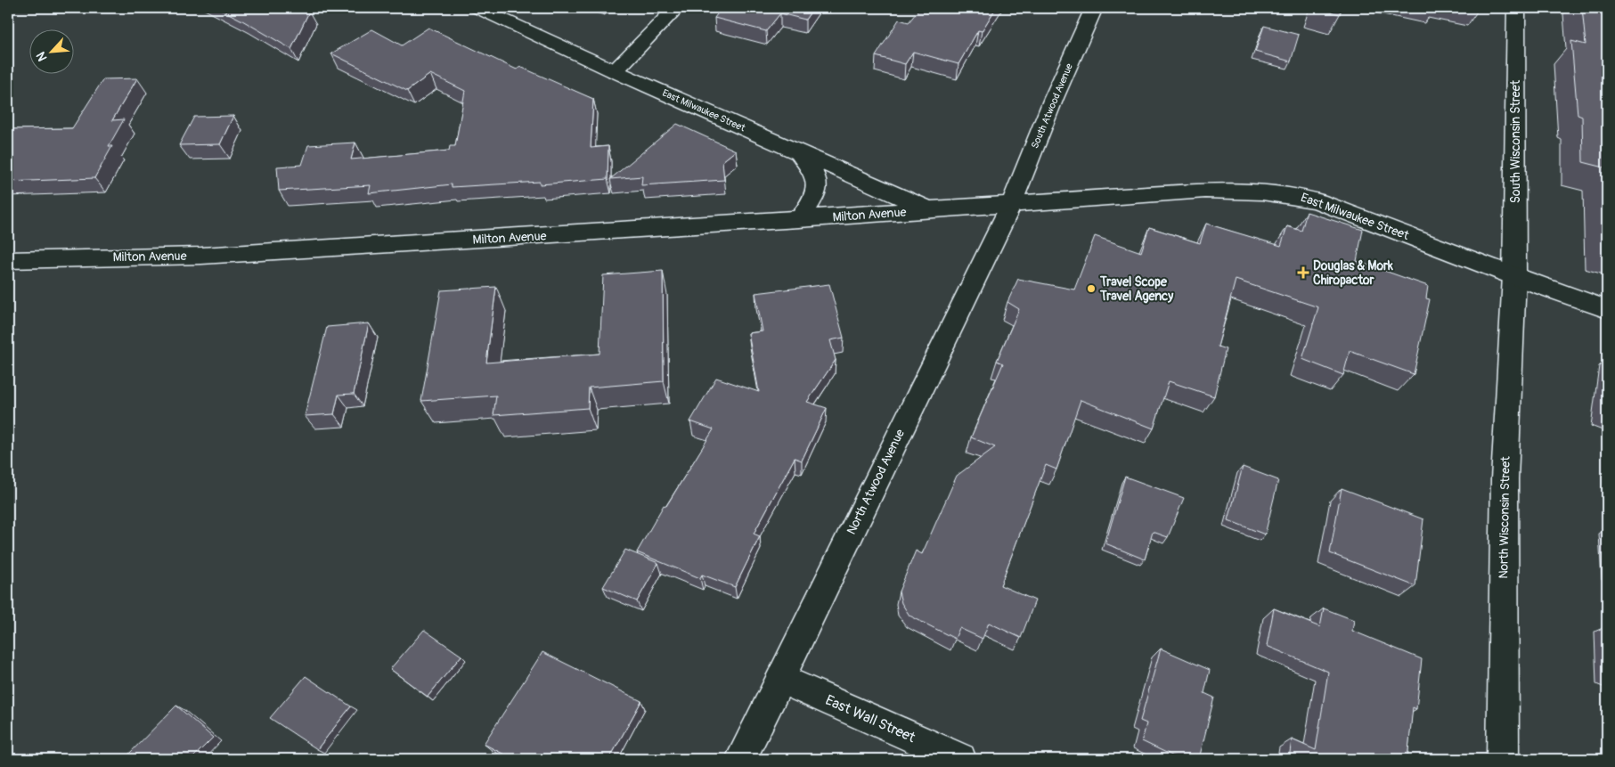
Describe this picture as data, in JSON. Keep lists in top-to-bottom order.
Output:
{
  "streets": {
    "main road": [
      "South Atwood Avenue",
      "East Milwaukee Street",
      "South Wisconsin Street",
      "Milton Avenue",
      "North Atwood Avenue",
      "North Wisconsin Street",
      "East Wall Street"
    ]
  },
  "crossings": [
    ["South Atwood Avenue", "East Milwaukee Street"],
    ["South Atwood Avenue", "Milton Avenue"],
    ["South Atwood Avenue", "North Atwood Avenue"],
    ["East Milwaukee Street", "South Wisconsin Street"],
    ["East Milwaukee Street", "Milton Avenue"],
    ["East Milwaukee Street", "North Atwood Avenue"],
    ["East Milwaukee Street", "North Wisconsin Street"],
    ["South Wisconsin Street", "North Wisconsin Street"],
    ["Milton Avenue", "North Atwood Avenue"],
    ["North Atwood Avenue", "East Wall Street"]
  ],
  "places": {
    "health": ["Douglas & Mork Chiropactor"],
    "other": ["Travel Scope Travel Agency"]
  },
  "north": "bottom left"
}
